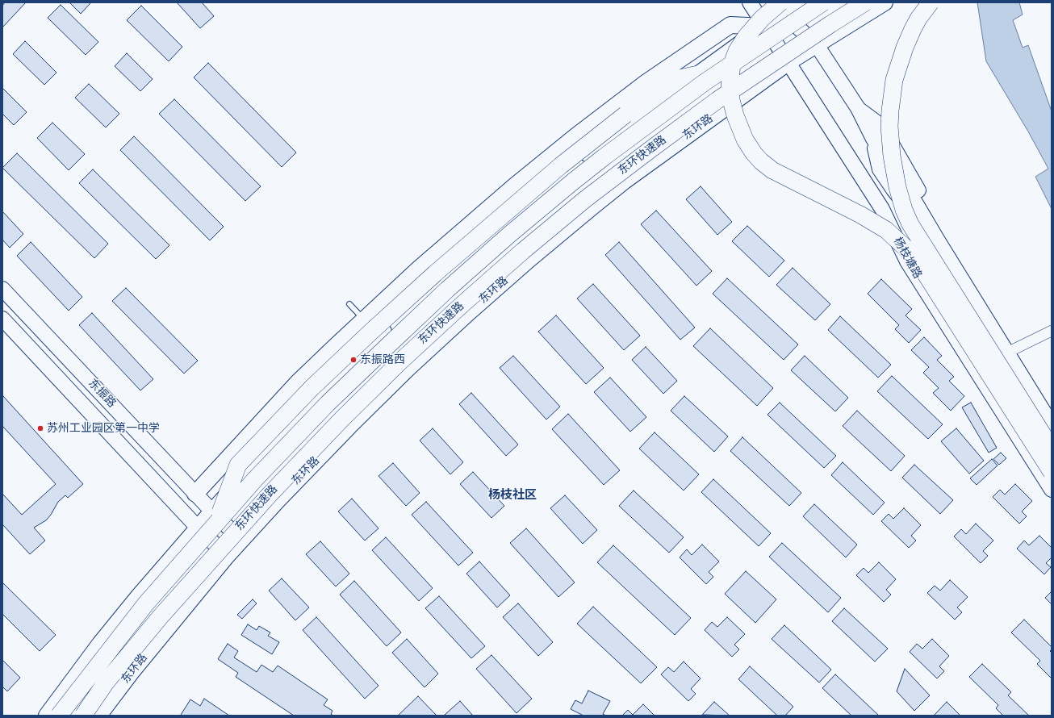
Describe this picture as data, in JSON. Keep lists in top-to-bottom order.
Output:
{
  "streets": {
    "highway": ["东环快速路"],
    "main road": ["东环路", "杨枝塘路", "东振路"]
  },
  "crossings": [
    ["东环路", "杨枝塘路"],
    ["东环路", "东振路"],
    ["东环快速路", "东振路"]
  ],
  "districts": ["杨枝社区"],
  "places": ["东振路西", "苏州工业园区第一中学"]
}
